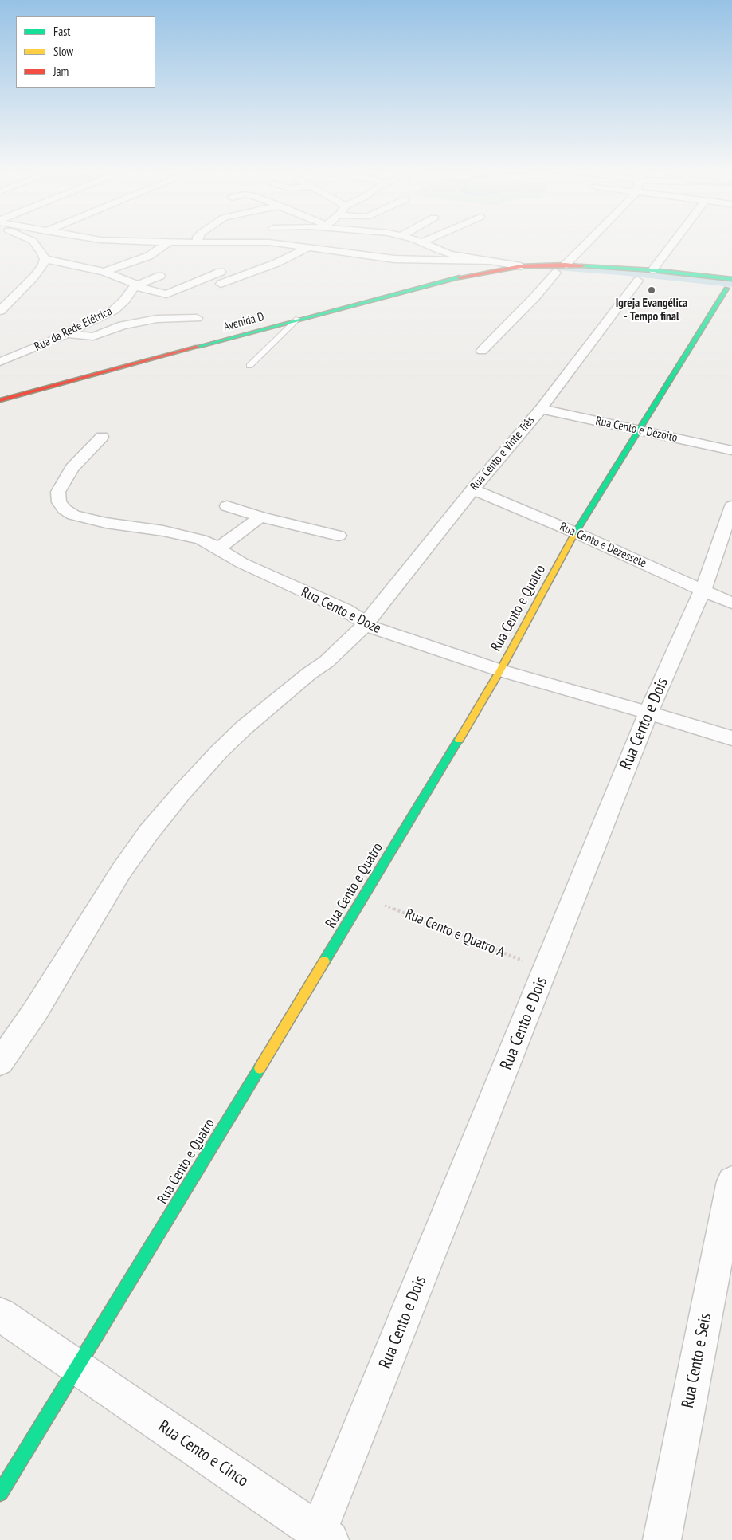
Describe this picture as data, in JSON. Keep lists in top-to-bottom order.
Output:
{
  "streets": {
    "street": [
      "Avenida D",
      "Rua da Rede Elétrica",
      "Rua Cento e Dezoito",
      "Rua Cento e Vinte Três",
      "Rua Cento e Dezessete",
      "Rua Cento e Quatro",
      "Rua Cento e Doze",
      "Rua Cento e Dois",
      "Rua Cento e Seis",
      "Rua Cento e Cinco"
    ],
    "path": ["Rua Cento e Quatro A"]
  },
  "crossings": [
    ["Rua Cento e Dezoito", "Rua Cento e Vinte Três"],
    ["Rua Cento e Dezoito", "Rua Cento e Quatro"],
    ["Rua Cento e Vinte Três", "Rua Cento e Dezessete"],
    ["Rua Cento e Vinte Três", "Rua Cento e Doze"],
    ["Rua Cento e Dezessete", "Rua Cento e Quatro"],
    ["Rua Cento e Dezessete", "Rua Cento e Dois"],
    ["Rua Cento e Quatro", "Rua Cento e Doze"],
    ["Rua Cento e Quatro", "Rua Cento e Quatro A"],
    ["Rua Cento e Quatro", "Rua Cento e Cinco"],
    ["Rua Cento e Doze", "Rua Cento e Dois"],
    ["Rua Cento e Dois", "Rua Cento e Quatro A"],
    ["Rua Cento e Dois", "Rua Cento e Cinco"]
  ],
  "places": ["Igreja Evangélica - Tempo final"],
  "legend": ["Fast", "Slow", "Jam"]
}
